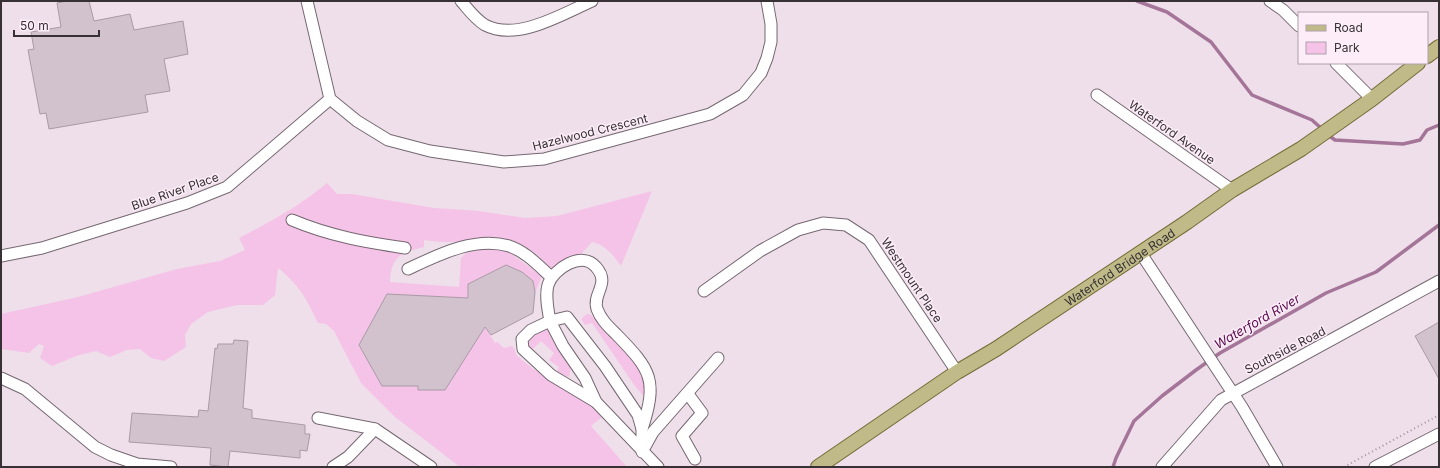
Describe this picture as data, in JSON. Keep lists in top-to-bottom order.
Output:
{
  "streets": {
    "main road": ["Waterford Bridge Road"],
    "street": [
      "Hazelwood Crescent",
      "Waterford Avenue",
      "Blue River Place",
      "Westmount Place",
      "Southside Road"
    ]
  },
  "crossings": [
    ["Hazelwood Crescent", "Blue River Place"],
    ["Waterford Avenue", "Waterford Bridge Road"],
    ["Waterford Bridge Road", "Westmount Place"]
  ],
  "water": ["Waterford River"],
  "legend": ["Road", "Park"],
  "scale_bar": "50 m"
}
